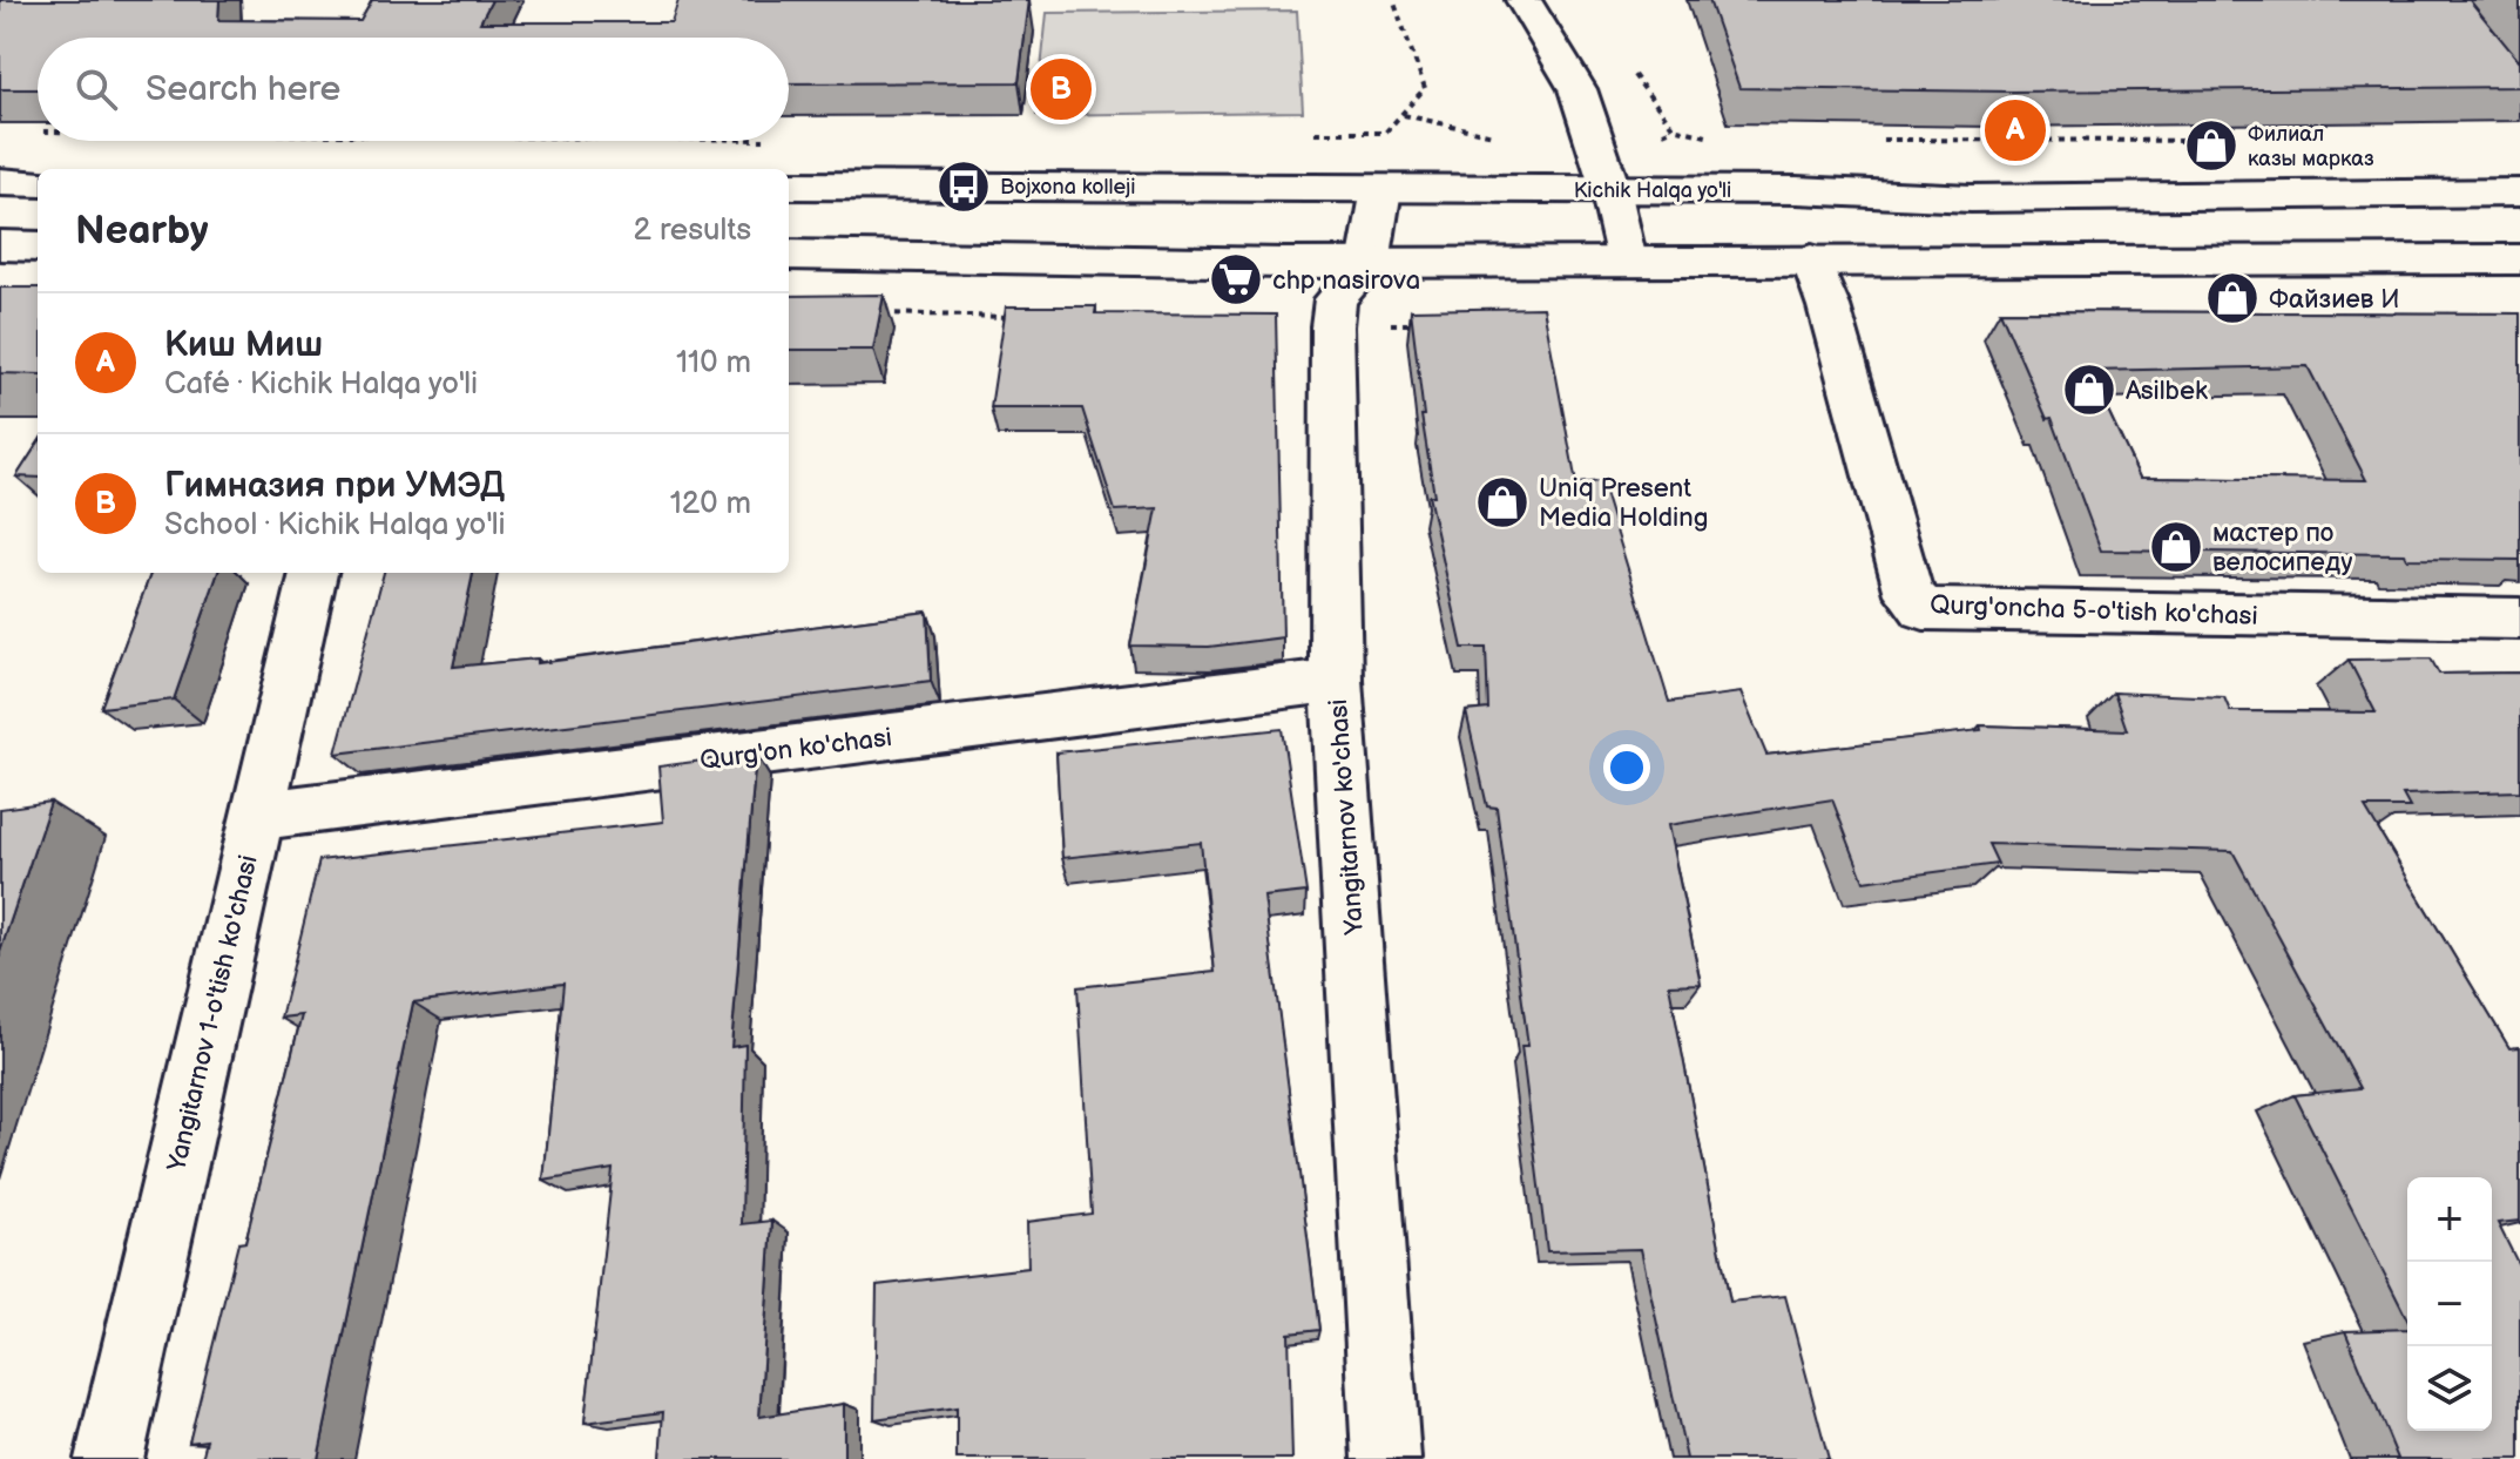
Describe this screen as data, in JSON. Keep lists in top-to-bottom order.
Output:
{
  "streets": {
    "main road": [
      "Kichik Halqa yo'li",
      "Qurg'oncha 5-o'tish ko'chasi",
      "Qurg'on ko'chasi",
      "Yangitarnov ko'chasi",
      "Yangitarnov 1-o'tish ko'chasi"
    ]
  },
  "crossings": [
    ["Qurg'on ko'chasi", "Yangitarnov ko'chasi"],
    ["Qurg'on ko'chasi", "Yangitarnov 1-o'tish ko'chasi"]
  ],
  "places": {
    "shop": [
      "Филиал казы марказ",
      "Файзиев И",
      "Asilbek",
      "Uniq Present Media Holding",
      "мастер по велосипеду"
    ],
    "bus stop": ["Bojxona kolleji"],
    "supermarket": ["chp nasirova"]
  },
  "page": {
    "search": "Search here",
    "pins": ["B", "A"],
    "heading": ["Nearby", "2 results"],
    "list": [
      {
        "mark": "A",
        "name": "Киш Миш",
        "note": "Café · Kichik Halqa yo'li",
        "value": "110 m"
      },
      {
        "mark": "B",
        "name": "Гимназия при УМЭД",
        "note": "School · Kichik Halqa yo'li",
        "value": "120 m"
      }
    ],
    "map_buttons": ["+", "−"]
  }
}
